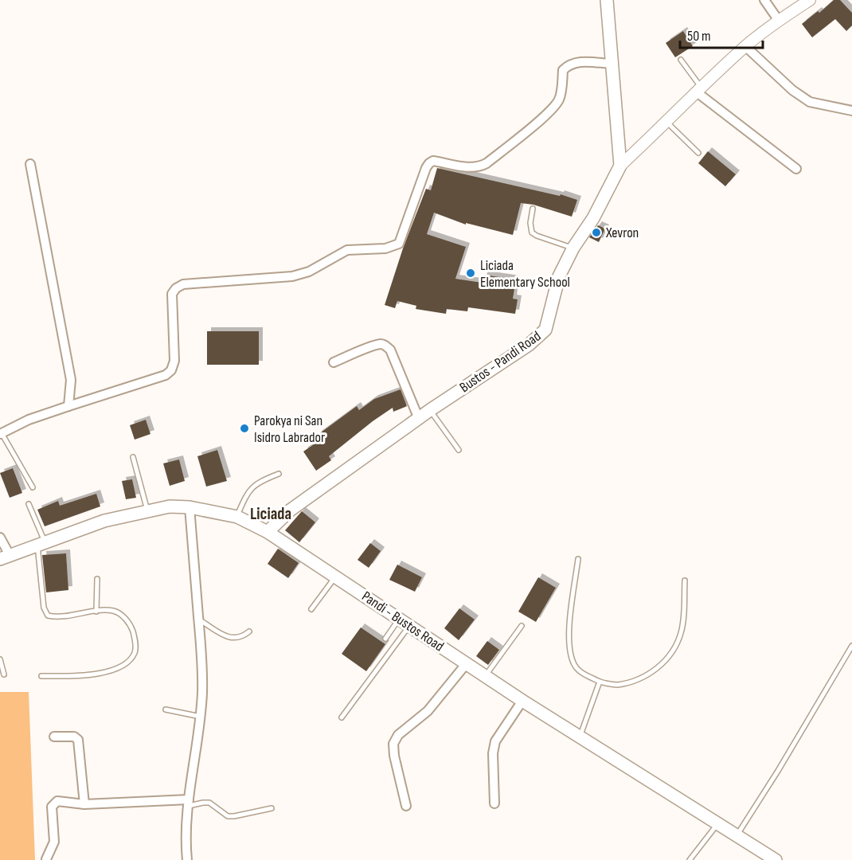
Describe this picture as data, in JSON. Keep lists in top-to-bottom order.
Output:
{
  "streets": {
    "main road": ["Bustos - Pandi Road", "Pandi - Bustos Road"]
  },
  "crossings": [
    ["Bustos - Pandi Road", "Pandi - Bustos Road"]
  ],
  "districts": ["Liciada"],
  "places": ["Xevron", "Liciada Elementary School", "Parokya ni San Isidro Labrador"],
  "scale_bar": "50 m"
}
